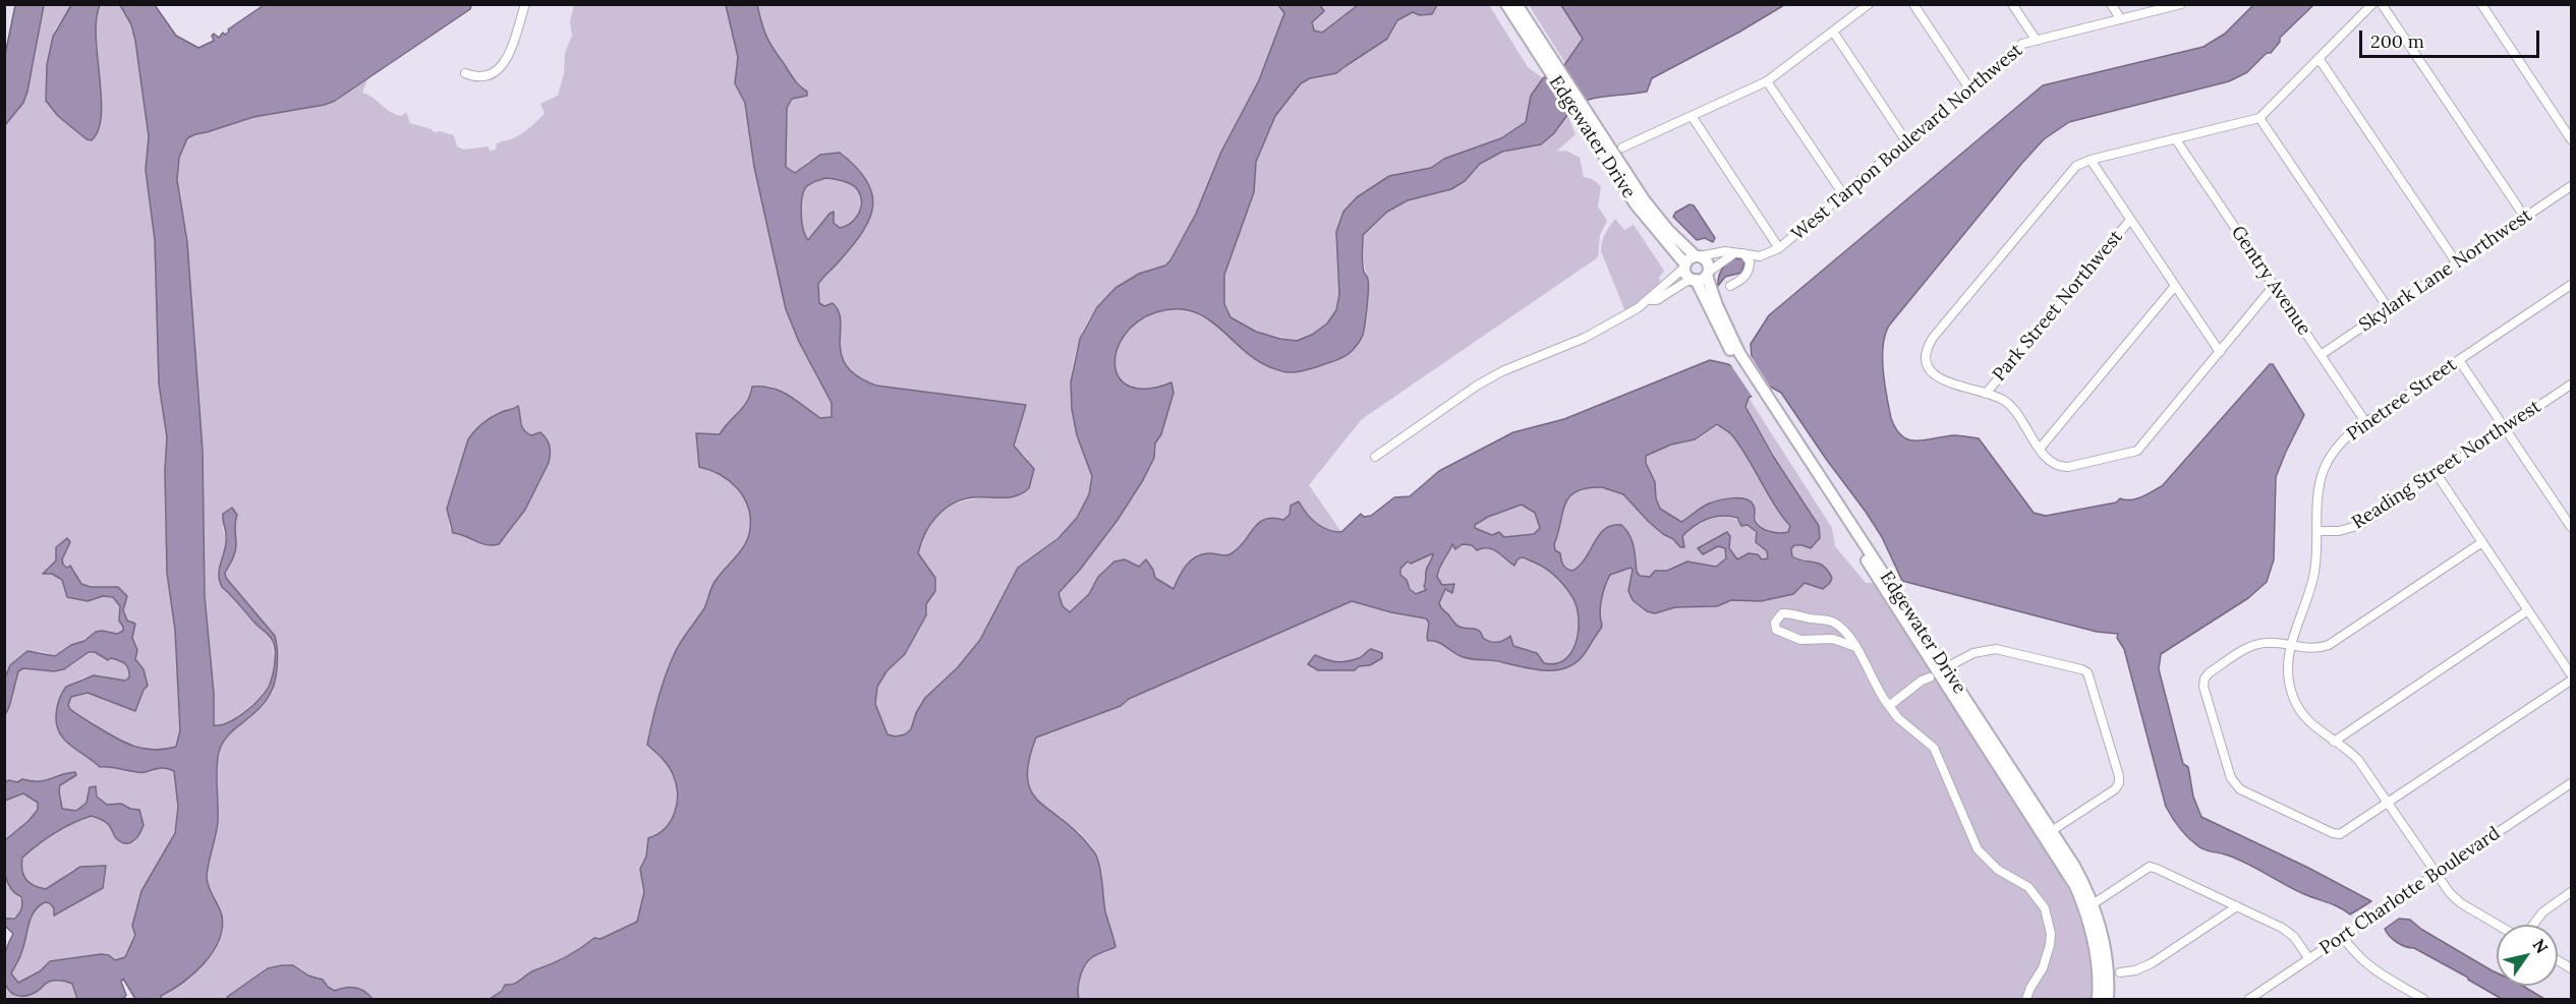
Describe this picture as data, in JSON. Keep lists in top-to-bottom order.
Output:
{
  "streets": {
    "street": [
      "Edgewater Drive",
      "West Tarpon Boulevard Northwest",
      "Skylark Lane Northwest",
      "Gentry Avenue",
      "Park Street Northwest",
      "Pinetree Street",
      "Reading Street Northwest",
      "Port Charlotte Boulevard"
    ]
  },
  "crossings": [
    ["Edgewater Drive", "West Tarpon Boulevard Northwest"],
    ["Skylark Lane Northwest", "Gentry Avenue"],
    ["Gentry Avenue", "Pinetree Street"],
    ["Pinetree Street", "Reading Street Northwest"],
    ["Pinetree Street", "Port Charlotte Boulevard"]
  ],
  "scale_bar": "200 m",
  "north": "top right"
}
